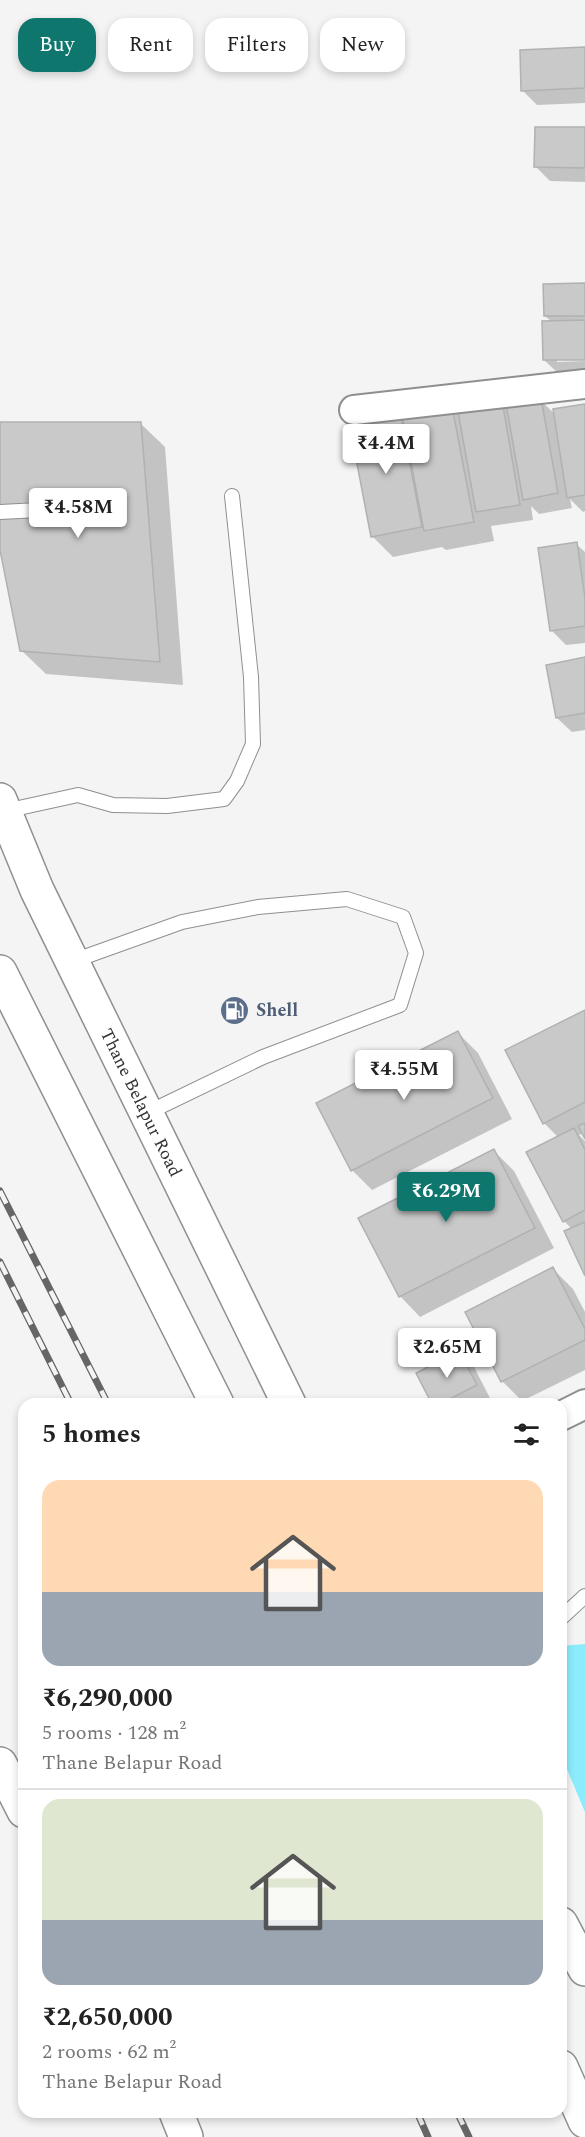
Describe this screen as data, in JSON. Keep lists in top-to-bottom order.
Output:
{
  "streets": {
    "main road": ["Thane Belapur Road"]
  },
  "places": {
    "fuel station": ["Shell"]
  },
  "page": {
    "chip": [
      "Buy",
      "Rent",
      "Filters",
      "New"
    ],
    "price": [
      "₹4.4M",
      "₹4.58M",
      "₹4.55M",
      "₹6.29M",
      "₹2.65M"
    ],
    "heading": "5 homes",
    "list": [
      {
        "name": "₹6,290,000",
        "note": "5 rooms · 128 m² · Thane Belapur Road"
      },
      {
        "name": "₹2,650,000",
        "note": "2 rooms · 62 m² · Thane Belapur Road"
      }
    ]
  }
}
